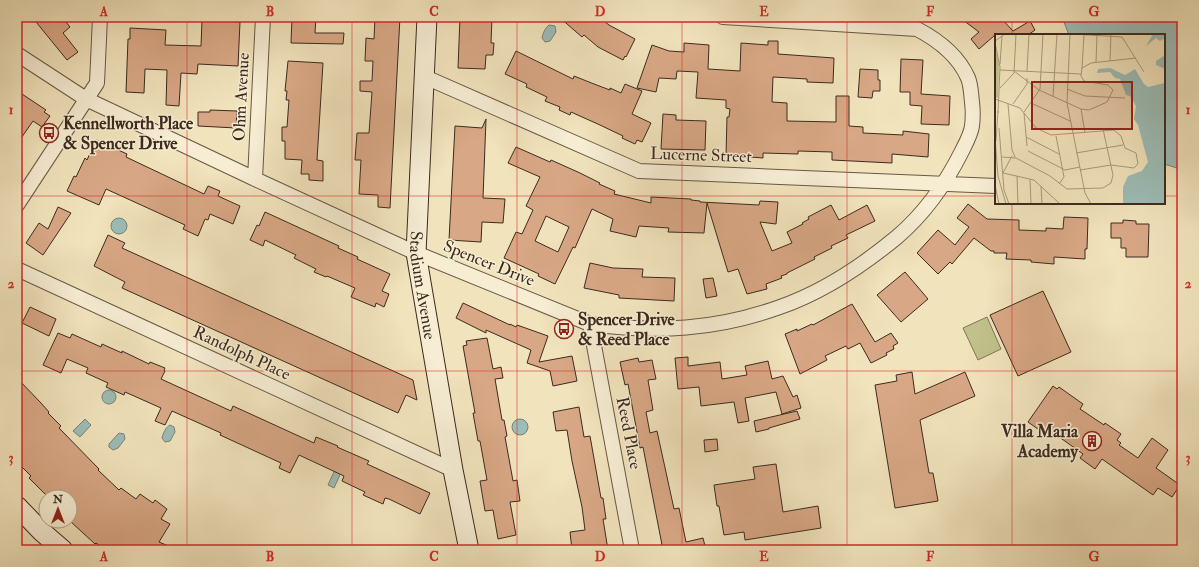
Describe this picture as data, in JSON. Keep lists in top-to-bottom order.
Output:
{
  "streets": {
    "street": [
      "Ohm Avenue",
      "Lucerne Street",
      "Spencer Drive",
      "Stadium Avenue",
      "Randolph Place",
      "Reed Place"
    ]
  },
  "crossings": [
    ["Ohm Avenue", "Spencer Drive"],
    ["Lucerne Street", "Spencer Drive"],
    ["Lucerne Street", "Stadium Avenue"],
    ["Spencer Drive", "Stadium Avenue"],
    ["Spencer Drive", "Reed Place"],
    ["Stadium Avenue", "Randolph Place"]
  ],
  "places": {
    "bus stop": ["Kennellworth Place & Spencer Drive", "Spencer Drive & Reed Place"],
    "building": ["Villa Maria Academy"]
  },
  "north": "top",
  "grid": {
    "columns": [
      "A",
      "B",
      "C",
      "D",
      "E",
      "F",
      "G"
    ],
    "rows": ["1", "2", "3"]
  }
}
